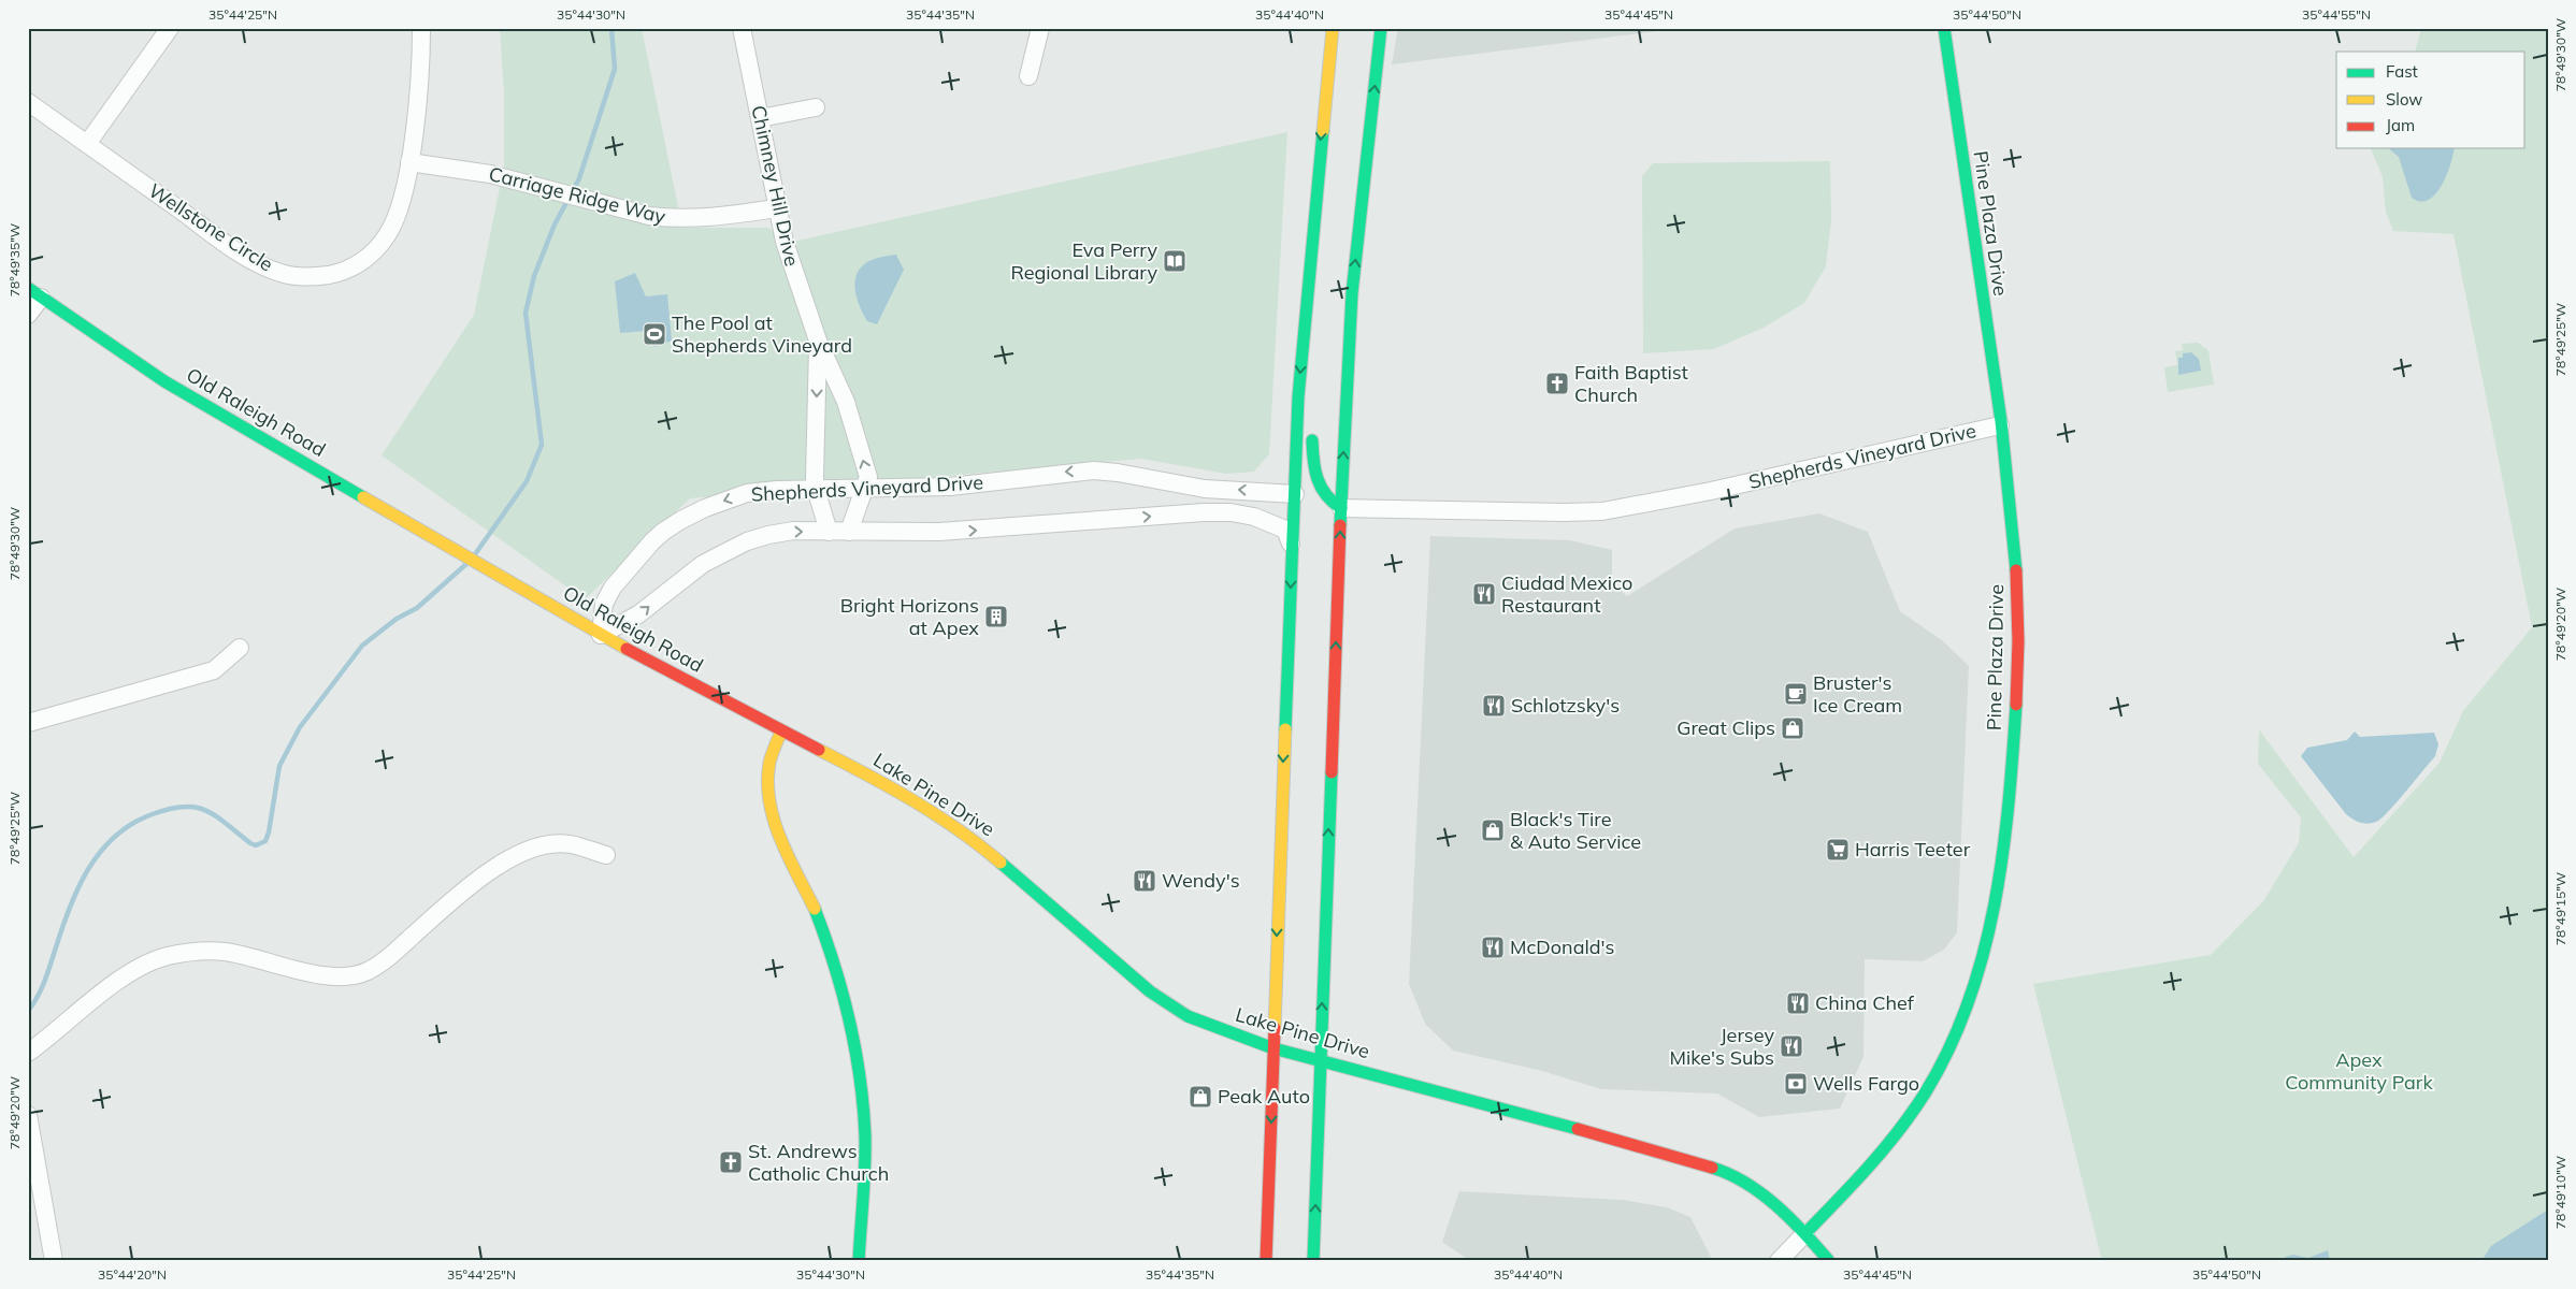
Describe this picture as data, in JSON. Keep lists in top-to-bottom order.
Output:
{
  "streets": {
    "main road": ["Pine Plaza Drive", "Old Raleigh Road", "Lake Pine Drive"],
    "street": [
      "Chimney Hill Drive",
      "Carriage Ridge Way",
      "Wellstone Circle",
      "Shepherds Vineyard Drive"
    ]
  },
  "crossings": [
    ["Chimney Hill Drive", "Carriage Ridge Way"],
    ["Chimney Hill Drive", "Shepherds Vineyard Drive"],
    ["Carriage Ridge Way", "Wellstone Circle"],
    ["Pine Plaza Drive", "Shepherds Vineyard Drive"],
    ["Pine Plaza Drive", "Lake Pine Drive"],
    ["Old Raleigh Road", "Shepherds Vineyard Drive"],
    ["Old Raleigh Road", "Lake Pine Drive"]
  ],
  "parks": ["Apex Community Park"],
  "places": {
    "library": ["Eva Perry Regional Library"],
    "sports": ["The Pool at Shepherds Vineyard"],
    "church": ["Faith Baptist Church", "St. Andrews Catholic Church"],
    "restaurant": [
      "Ciudad Mexico Restaurant",
      "Schlotzsky's",
      "Wendy's",
      "McDonald's",
      "China Chef",
      "Jersey Mike's Subs"
    ],
    "building": ["Bright Horizons at Apex"],
    "cafe": ["Bruster's Ice Cream"],
    "shop": ["Great Clips", "Black's Tire & Auto Service", "Peak Auto"],
    "supermarket": ["Harris Teeter"],
    "bank": ["Wells Fargo"]
  },
  "legend": ["Fast", "Slow", "Jam"],
  "coordinates": [
    "35°44'25\"N",
    "35°44'30\"N",
    "35°44'35\"N",
    "35°44'40\"N",
    "35°44'45\"N",
    "35°44'50\"N",
    "35°44'55\"N",
    "78°49'30\"W",
    "78°49'35\"W",
    "78°49'25\"W",
    "78°49'20\"W",
    "78°49'15\"W",
    "78°49'10\"W",
    "35°44'20\"N"
  ]
}
